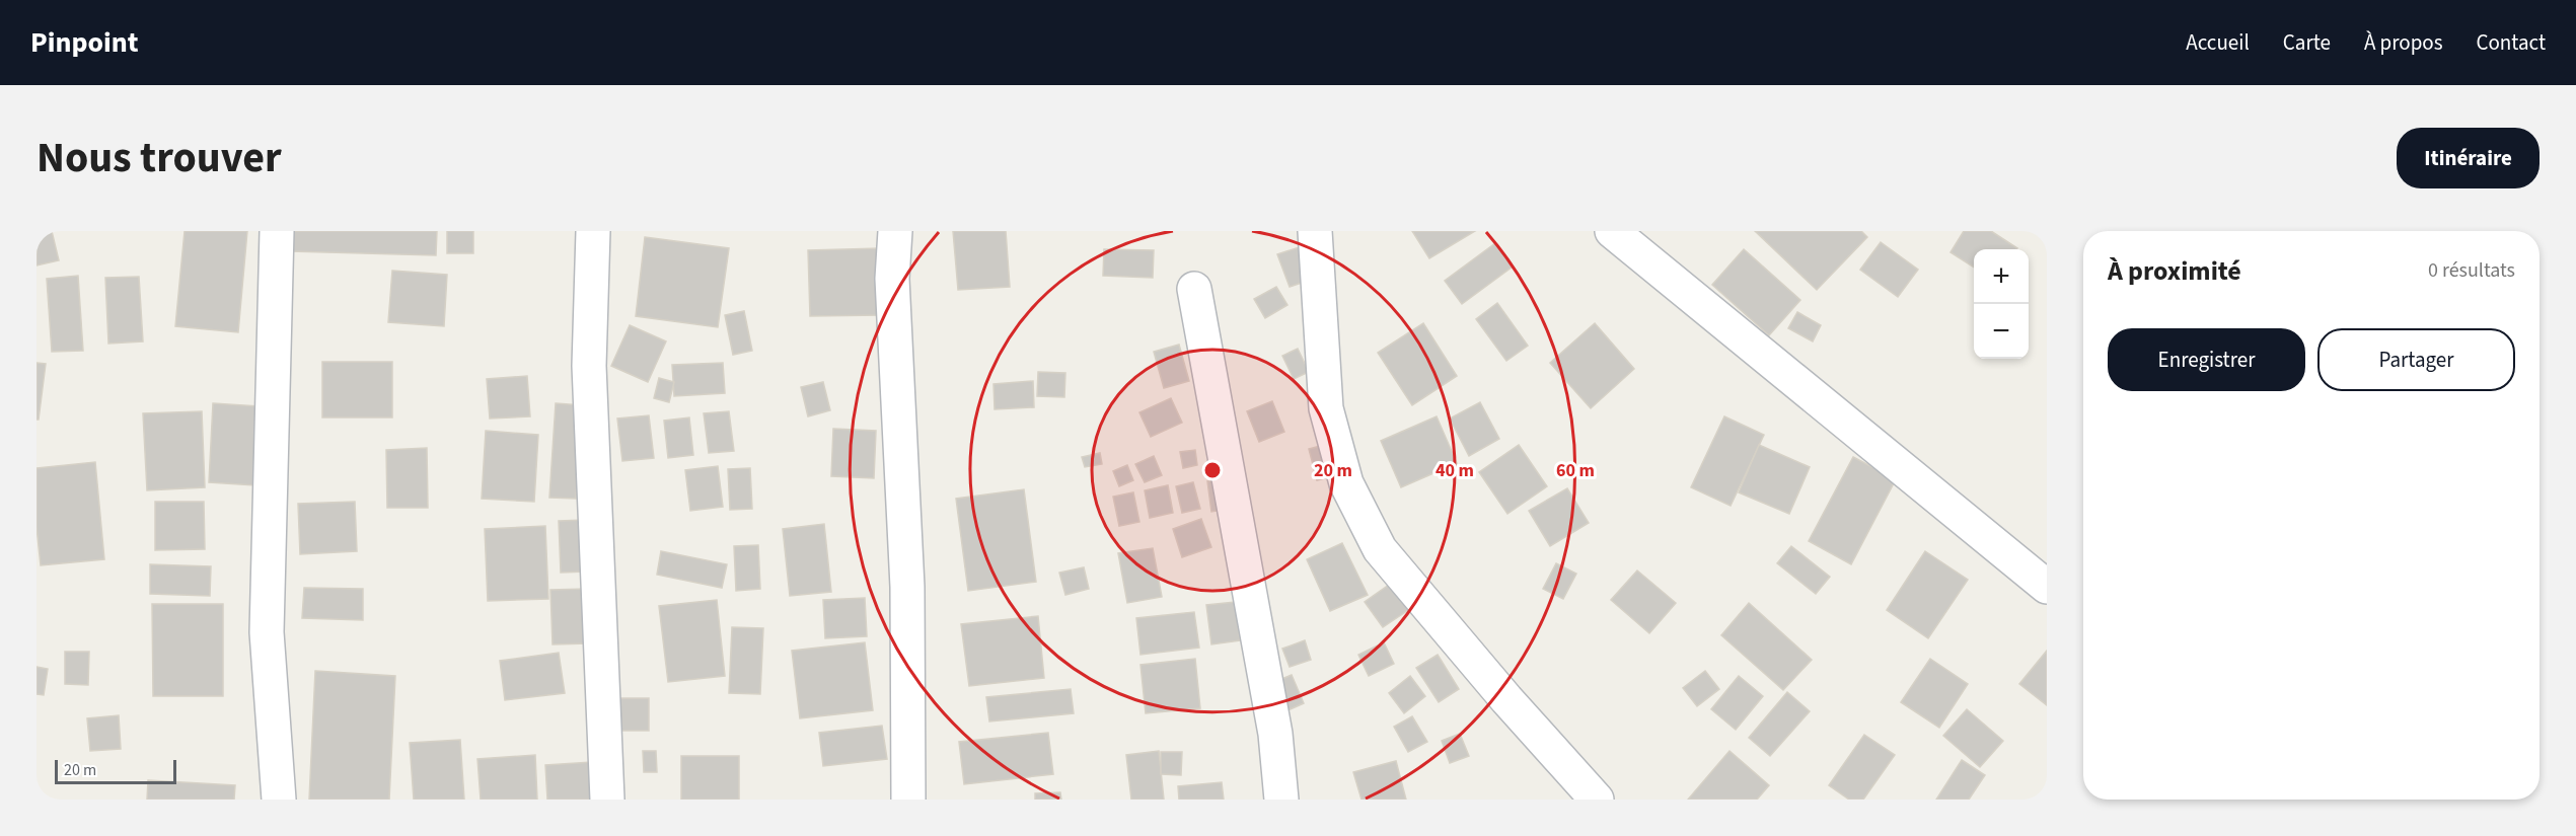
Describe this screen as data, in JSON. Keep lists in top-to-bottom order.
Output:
{
  "scale_bar": "20 m",
  "page": {
    "header": "Pinpoint",
    "nav": [
      "Accueil",
      "Carte",
      "À propos",
      "Contact"
    ],
    "title": "Nous trouver",
    "buttons": [
      "Itinéraire",
      ["Enregistrer", "Partager"]
    ],
    "heading": ["À proximité", "0 résultats"],
    "map_buttons": ["+", "−"],
    "scale": "20 m"
  },
  "rings": ["20 m", "40 m", "60 m"]
}
